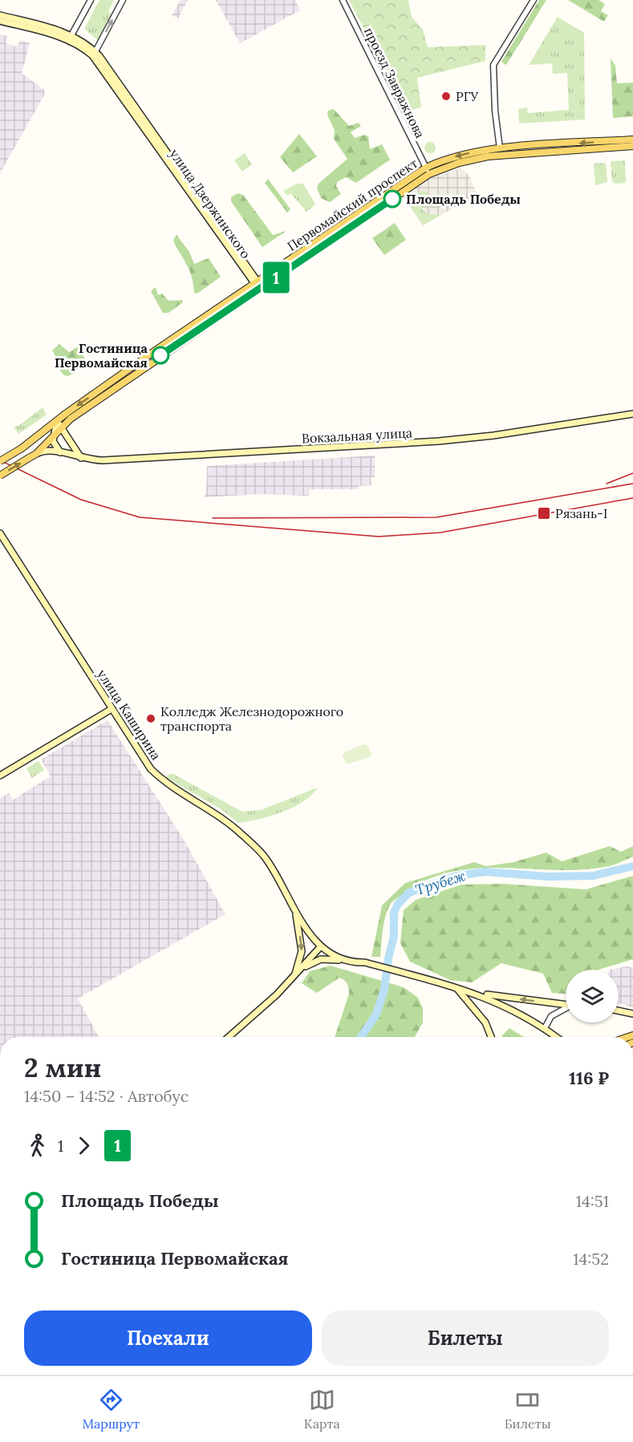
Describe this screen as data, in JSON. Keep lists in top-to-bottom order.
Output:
{
  "streets": {
    "main road": [
      "улица Дзержинского",
      "Первомайский проспект",
      "Вокзальная улица",
      "улица Каширина"
    ],
    "street": ["проезд Завражнова"]
  },
  "crossings": [
    ["проезд Завражнова", "Первомайский проспект"],
    ["улица Дзержинского", "Первомайский проспект"],
    ["Первомайский проспект", "Вокзальная улица"]
  ],
  "water": ["Трубеж"],
  "places": {
    "other": [
      "РГУ",
      "Площадь Победы",
      "Гостиница Первомайская",
      "Колледж Железнодорожного транспорта"
    ],
    "transit": ["Рязань-I"]
  },
  "lines": ["bus line 1"],
  "page": {
    "on_map": "1",
    "heading": ["2 мин", "14:50 – 14:52 · Автобус", "116 ₽"],
    "legs": ["1", "1"],
    "list": [
      {
        "name": "Площадь Победы",
        "value": "14:51"
      },
      {
        "name": "Гостиница Первомайская",
        "value": "14:52"
      }
    ],
    "buttons": ["Поехали", "Билеты"],
    "tabs": ["Маршрут", "Карта", "Билеты"]
  }
}
